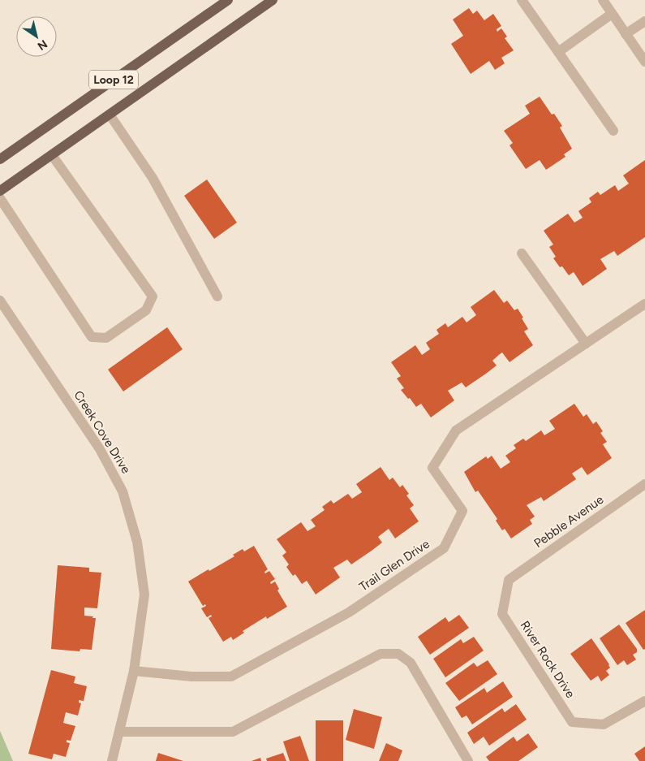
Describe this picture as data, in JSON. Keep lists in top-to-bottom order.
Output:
{
  "streets": {
    "main road": ["Loop 12"],
    "street": [
      "Creek Cove Drive",
      "Pebble Avenue",
      "Trail Glen Drive",
      "River Rock Drive"
    ]
  },
  "crossings": [
    ["Creek Cove Drive", "Trail Glen Drive"],
    ["Pebble Avenue", "River Rock Drive"]
  ],
  "north": "bottom right"
}
